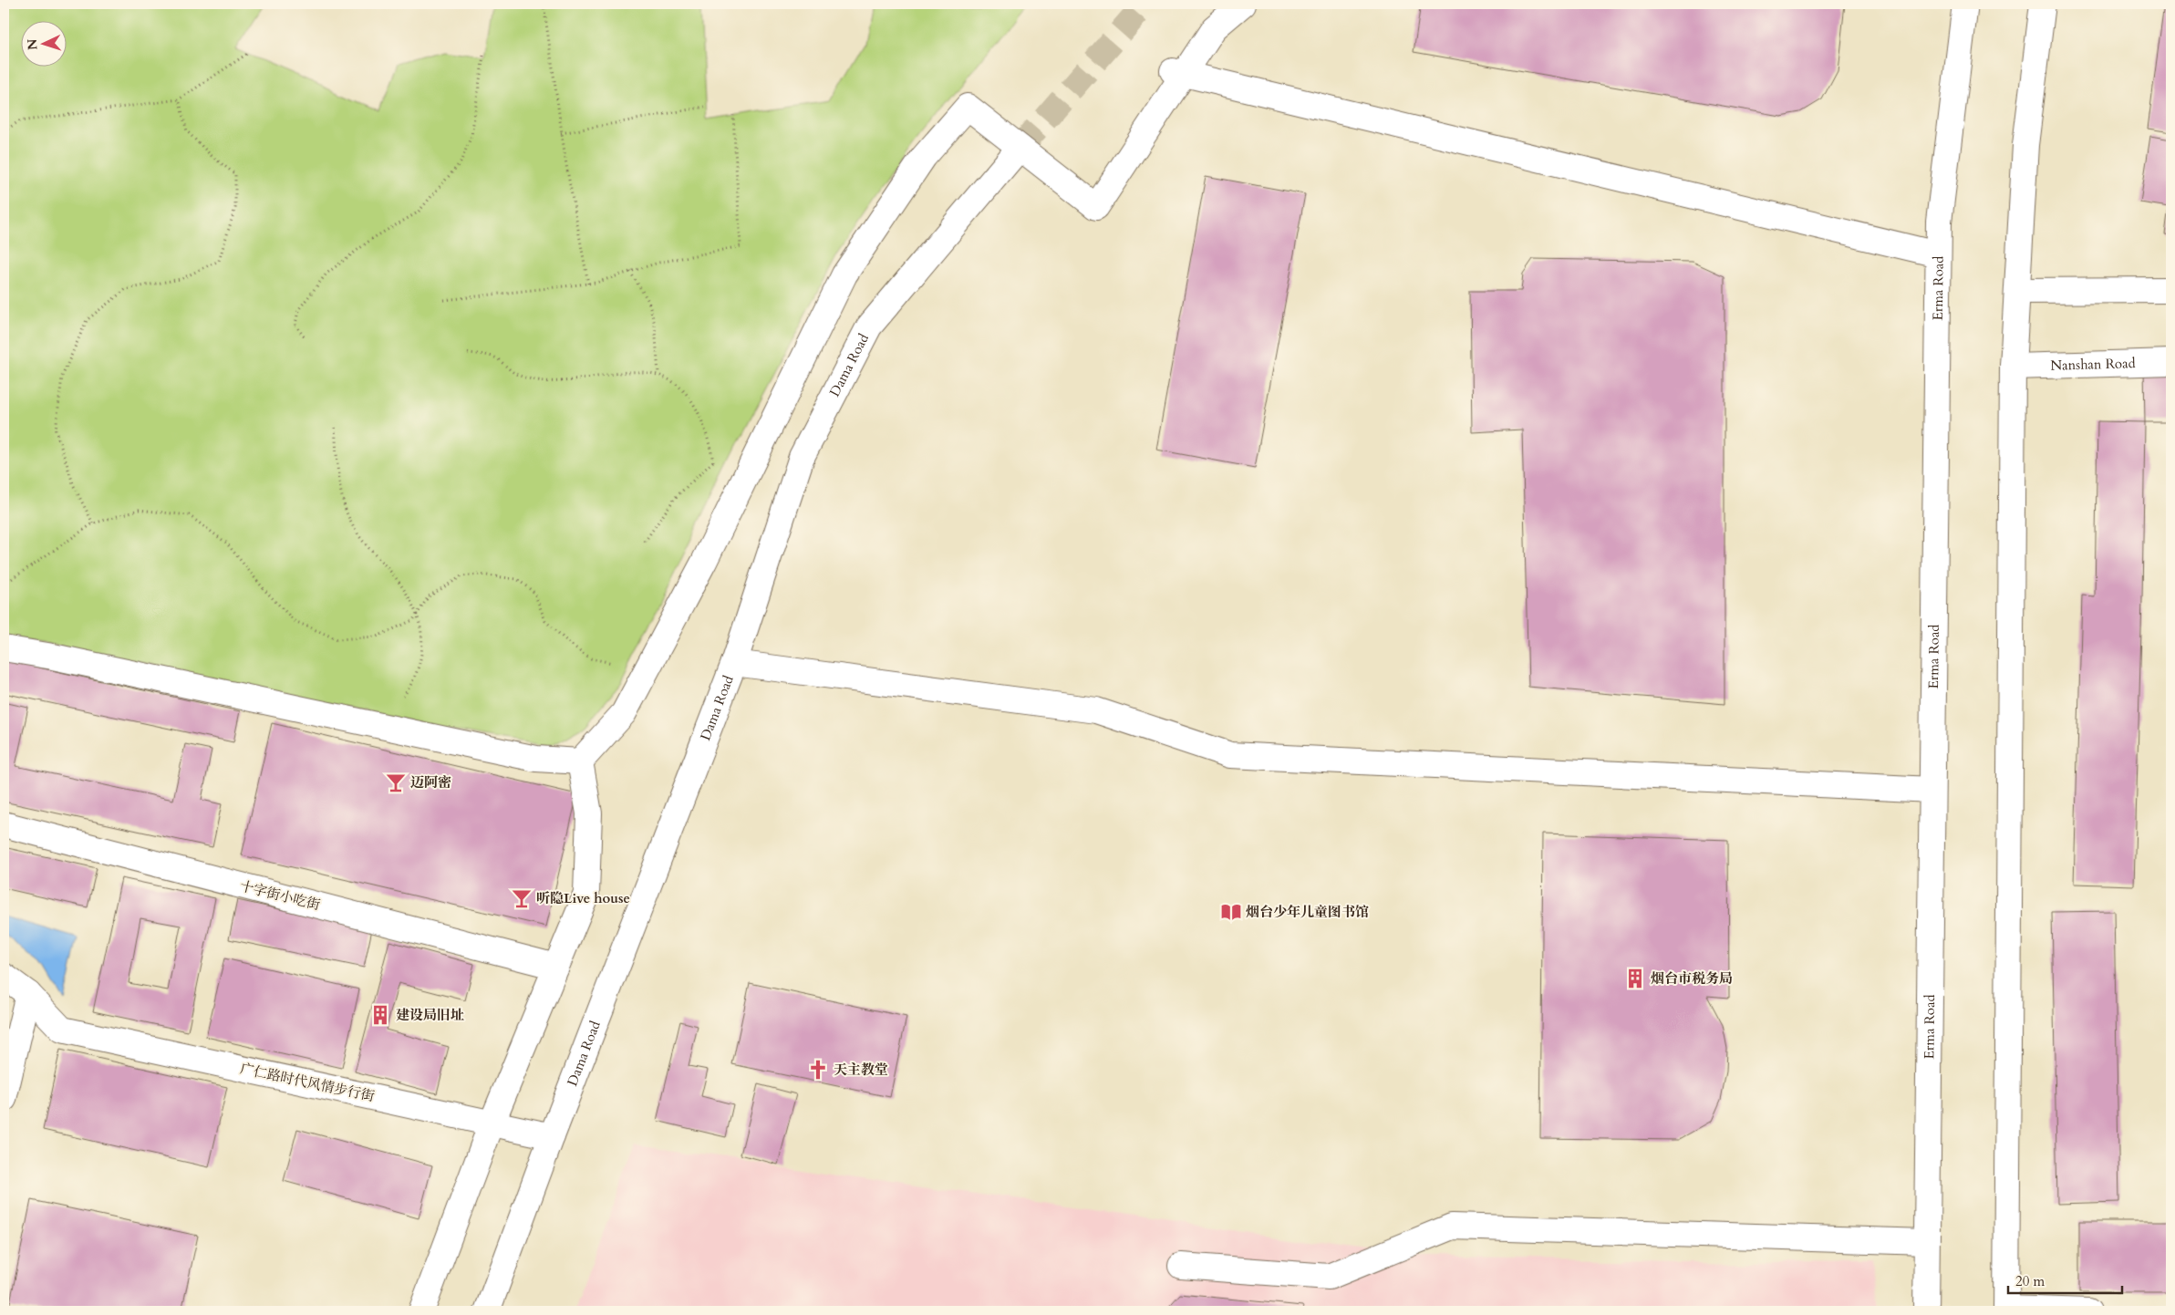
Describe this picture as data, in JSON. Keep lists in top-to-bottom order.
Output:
{
  "streets": {
    "street": [
      "Erma Road",
      "Dama Road",
      "Nanshan Road",
      "十字街小吃街",
      "广仁路时代风情步行街"
    ]
  },
  "crossings": [
    ["Dama Road", "广仁路时代风情步行街"]
  ],
  "places": {
    "bar": ["迈阿密", "听隐Live house"],
    "library": ["烟台少年儿童图书馆"],
    "building": ["烟台市税务局", "建设局旧址"],
    "church": ["天主教堂"]
  },
  "scale_bar": "20 m",
  "north": "left"
}
